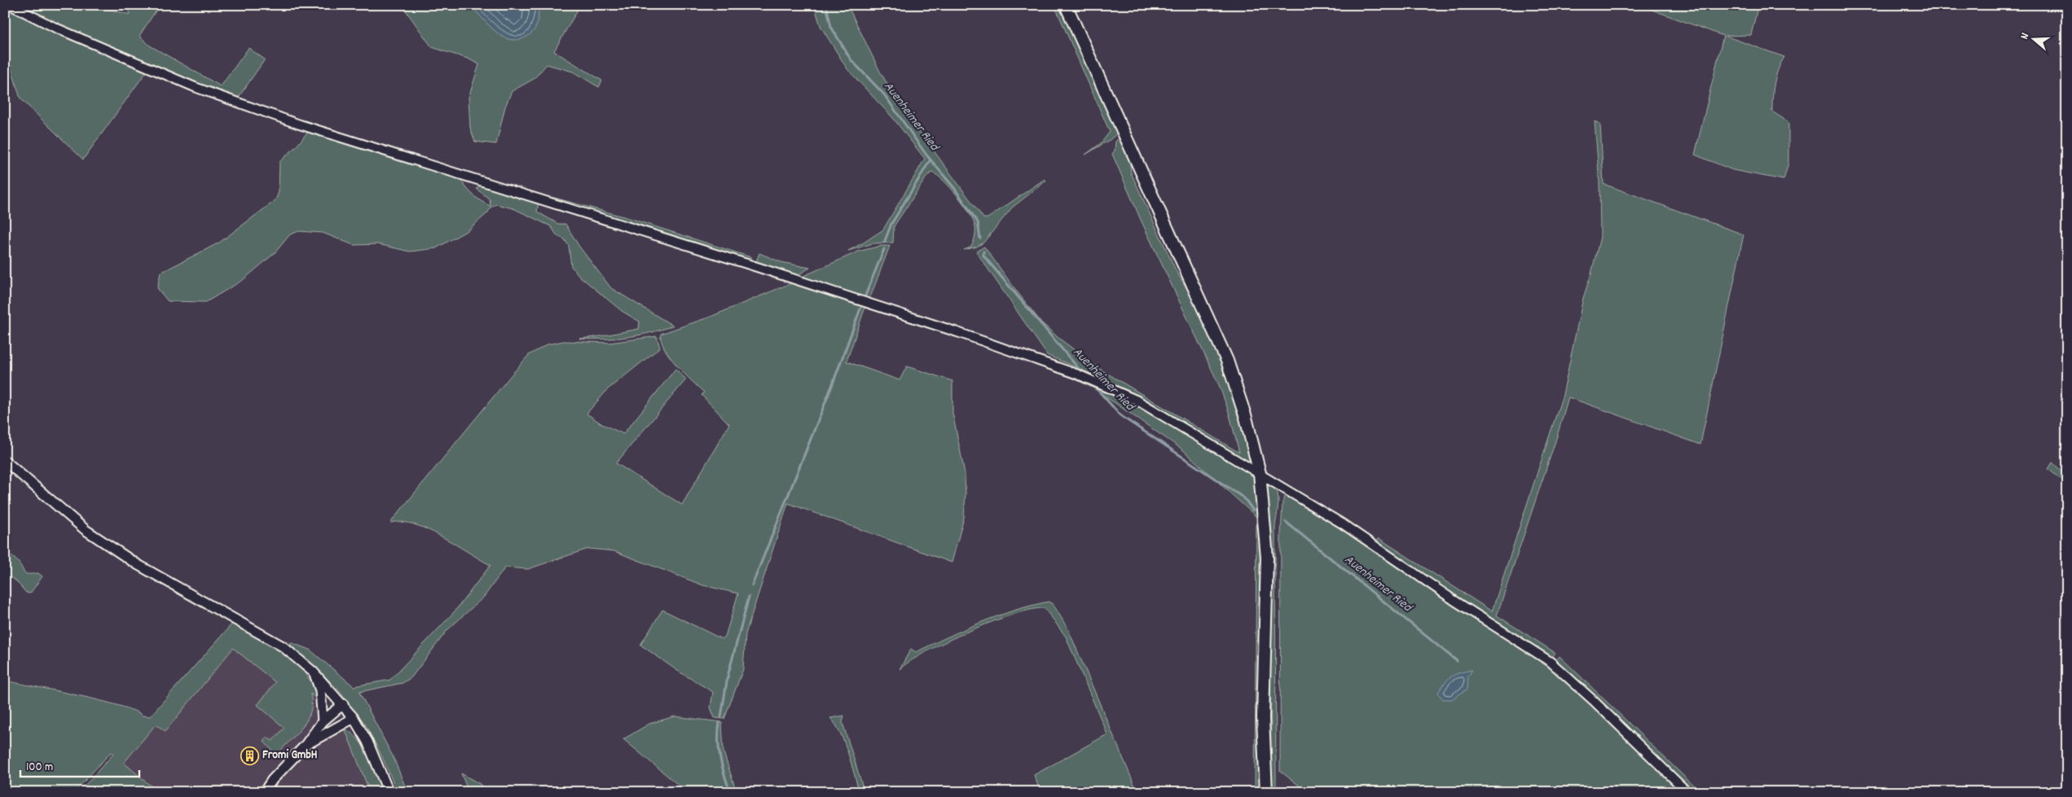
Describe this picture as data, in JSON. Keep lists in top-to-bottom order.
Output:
{
  "water": ["Auenheimer Ried"],
  "places": {
    "building": ["Fromi GmbH"]
  },
  "scale_bar": "100 m",
  "north": "left"
}
